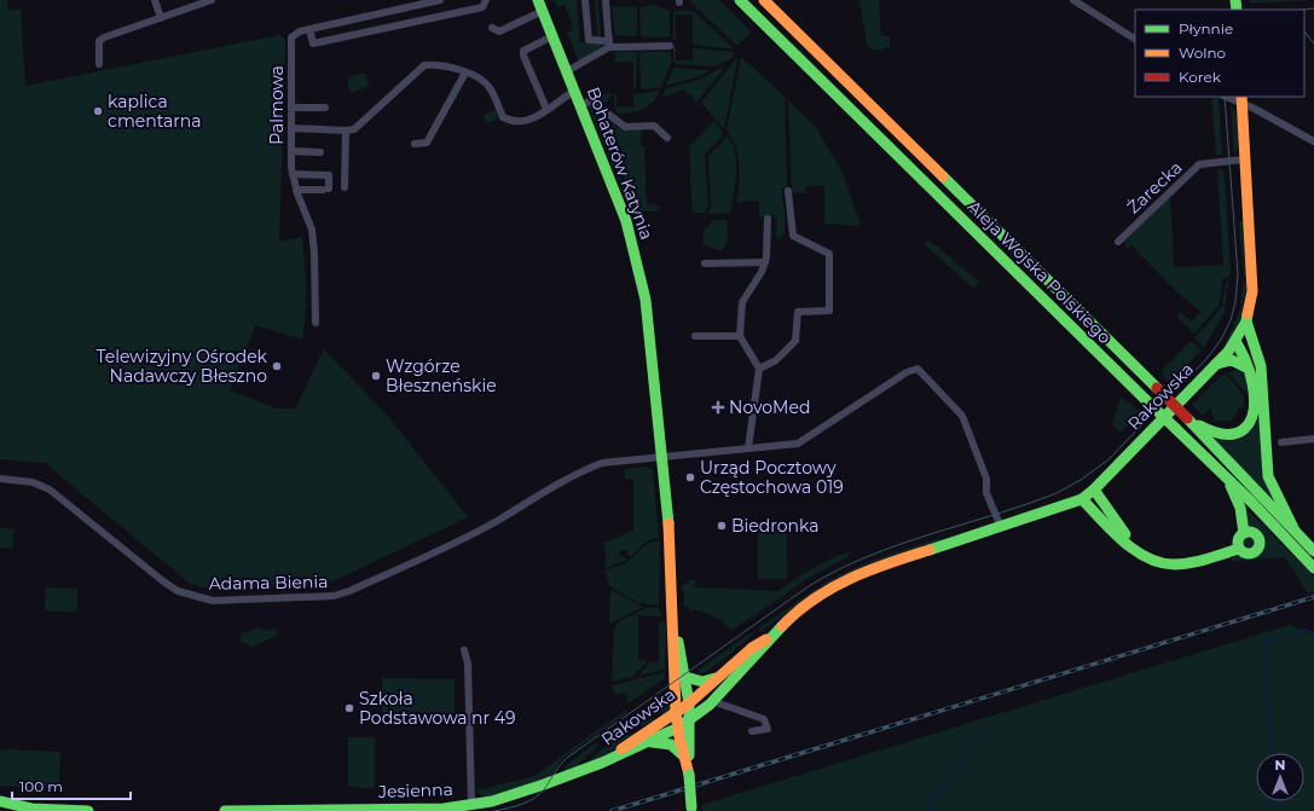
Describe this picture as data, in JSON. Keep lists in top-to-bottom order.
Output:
{
  "streets": {
    "street": [
      "Palmowa",
      "Bohaterów Katynia",
      "Żarecka",
      "Aleja Wojska Polskiego",
      "Rakowska",
      "Adama Bienia",
      "Jesienna"
    ]
  },
  "crossings": [
    ["Bohaterów Katynia", "Rakowska"],
    ["Bohaterów Katynia", "Adama Bienia"],
    ["Żarecka", "Rakowska"],
    ["Rakowska", "Jesienna"]
  ],
  "places": {
    "other": [
      "kaplica cmentarna",
      "Telewizyjny Ośrodek Nadawczy Błeszno",
      "Wzgórze Błeszneńskie",
      "Urząd Pocztowy Częstochowa 019",
      "Biedronka",
      "Szkoła Podstawowa nr 49"
    ],
    "health": ["NovoMed"]
  },
  "legend": ["Płynnie", "Wolno", "Korek"],
  "scale_bar": "100 m",
  "north": "top"
}
